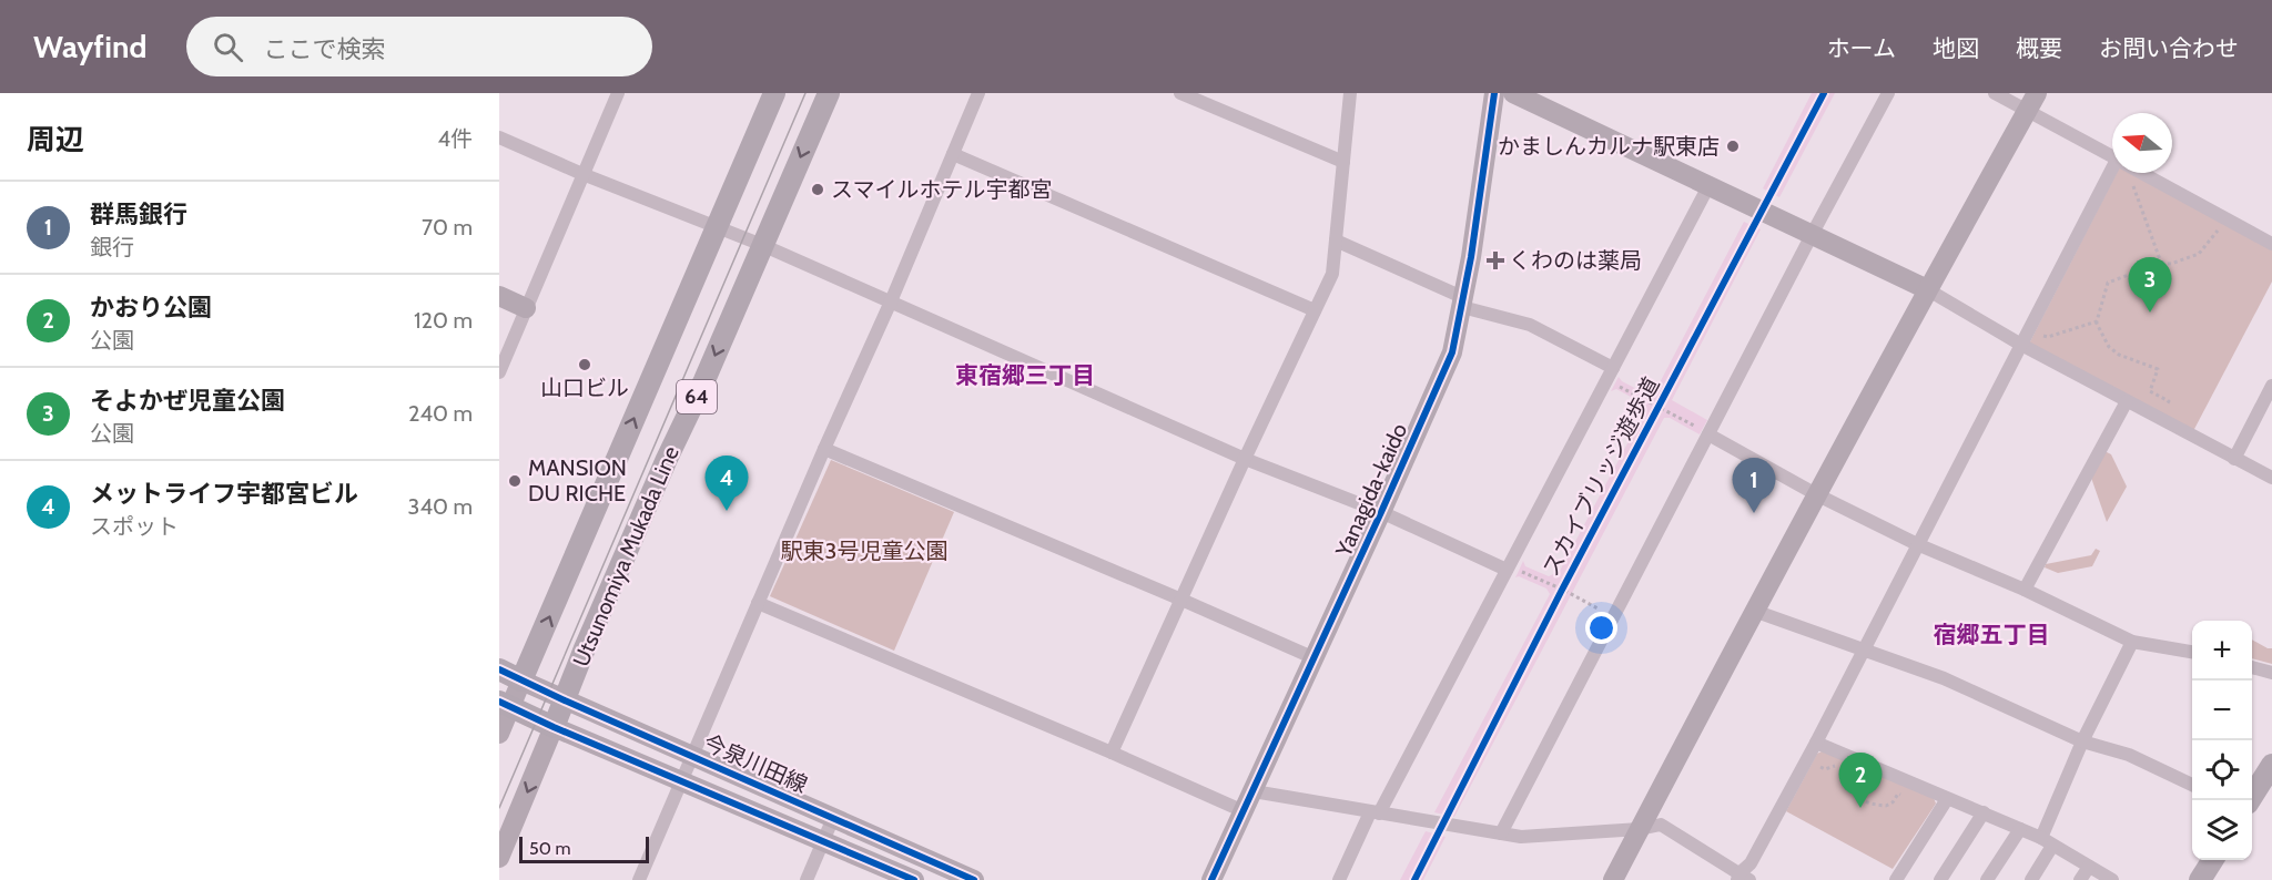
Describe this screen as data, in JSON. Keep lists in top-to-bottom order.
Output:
{
  "streets": {
    "main road": ["64", "Utsunomiya Mukada Line"],
    "street": ["Yanagida-kaido", "今泉川田線"],
    "cycle path": ["スカイブリッジ遊歩道"]
  },
  "crossings": [
    ["64", "今泉川田線"],
    ["Utsunomiya Mukada Line", "今泉川田線"]
  ],
  "districts": ["東宿郷三丁目", "宿郷五丁目"],
  "parks": ["駅東3号児童公園"],
  "places": {
    "other": [
      "かましんカルナ駅東店",
      "スマイルホテル宇都宮",
      "山口ビル",
      "MANSION DU RICHE"
    ],
    "health": ["くわのは薬局"]
  },
  "scale_bar": "50 m",
  "north": "left",
  "page": {
    "header": "Wayfind",
    "search": "ここで検索",
    "nav": [
      "ホーム",
      "地図",
      "概要",
      "お問い合わせ"
    ],
    "heading": ["周辺", "4件"],
    "list": [
      {
        "mark": "1",
        "name": "群馬銀行",
        "note": "銀行",
        "value": "70 m"
      },
      {
        "mark": "2",
        "name": "かおり公園",
        "note": "公園",
        "value": "120 m"
      },
      {
        "mark": "3",
        "name": "そよかぜ児童公園",
        "note": "公園",
        "value": "240 m"
      },
      {
        "mark": "4",
        "name": "メットライフ宇都宮ビル",
        "note": "スポット",
        "value": "340 m"
      }
    ],
    "pins": [
      "3",
      "4",
      "1",
      "2"
    ],
    "map_buttons": ["+", "−"],
    "scale": "50 m"
  }
}
